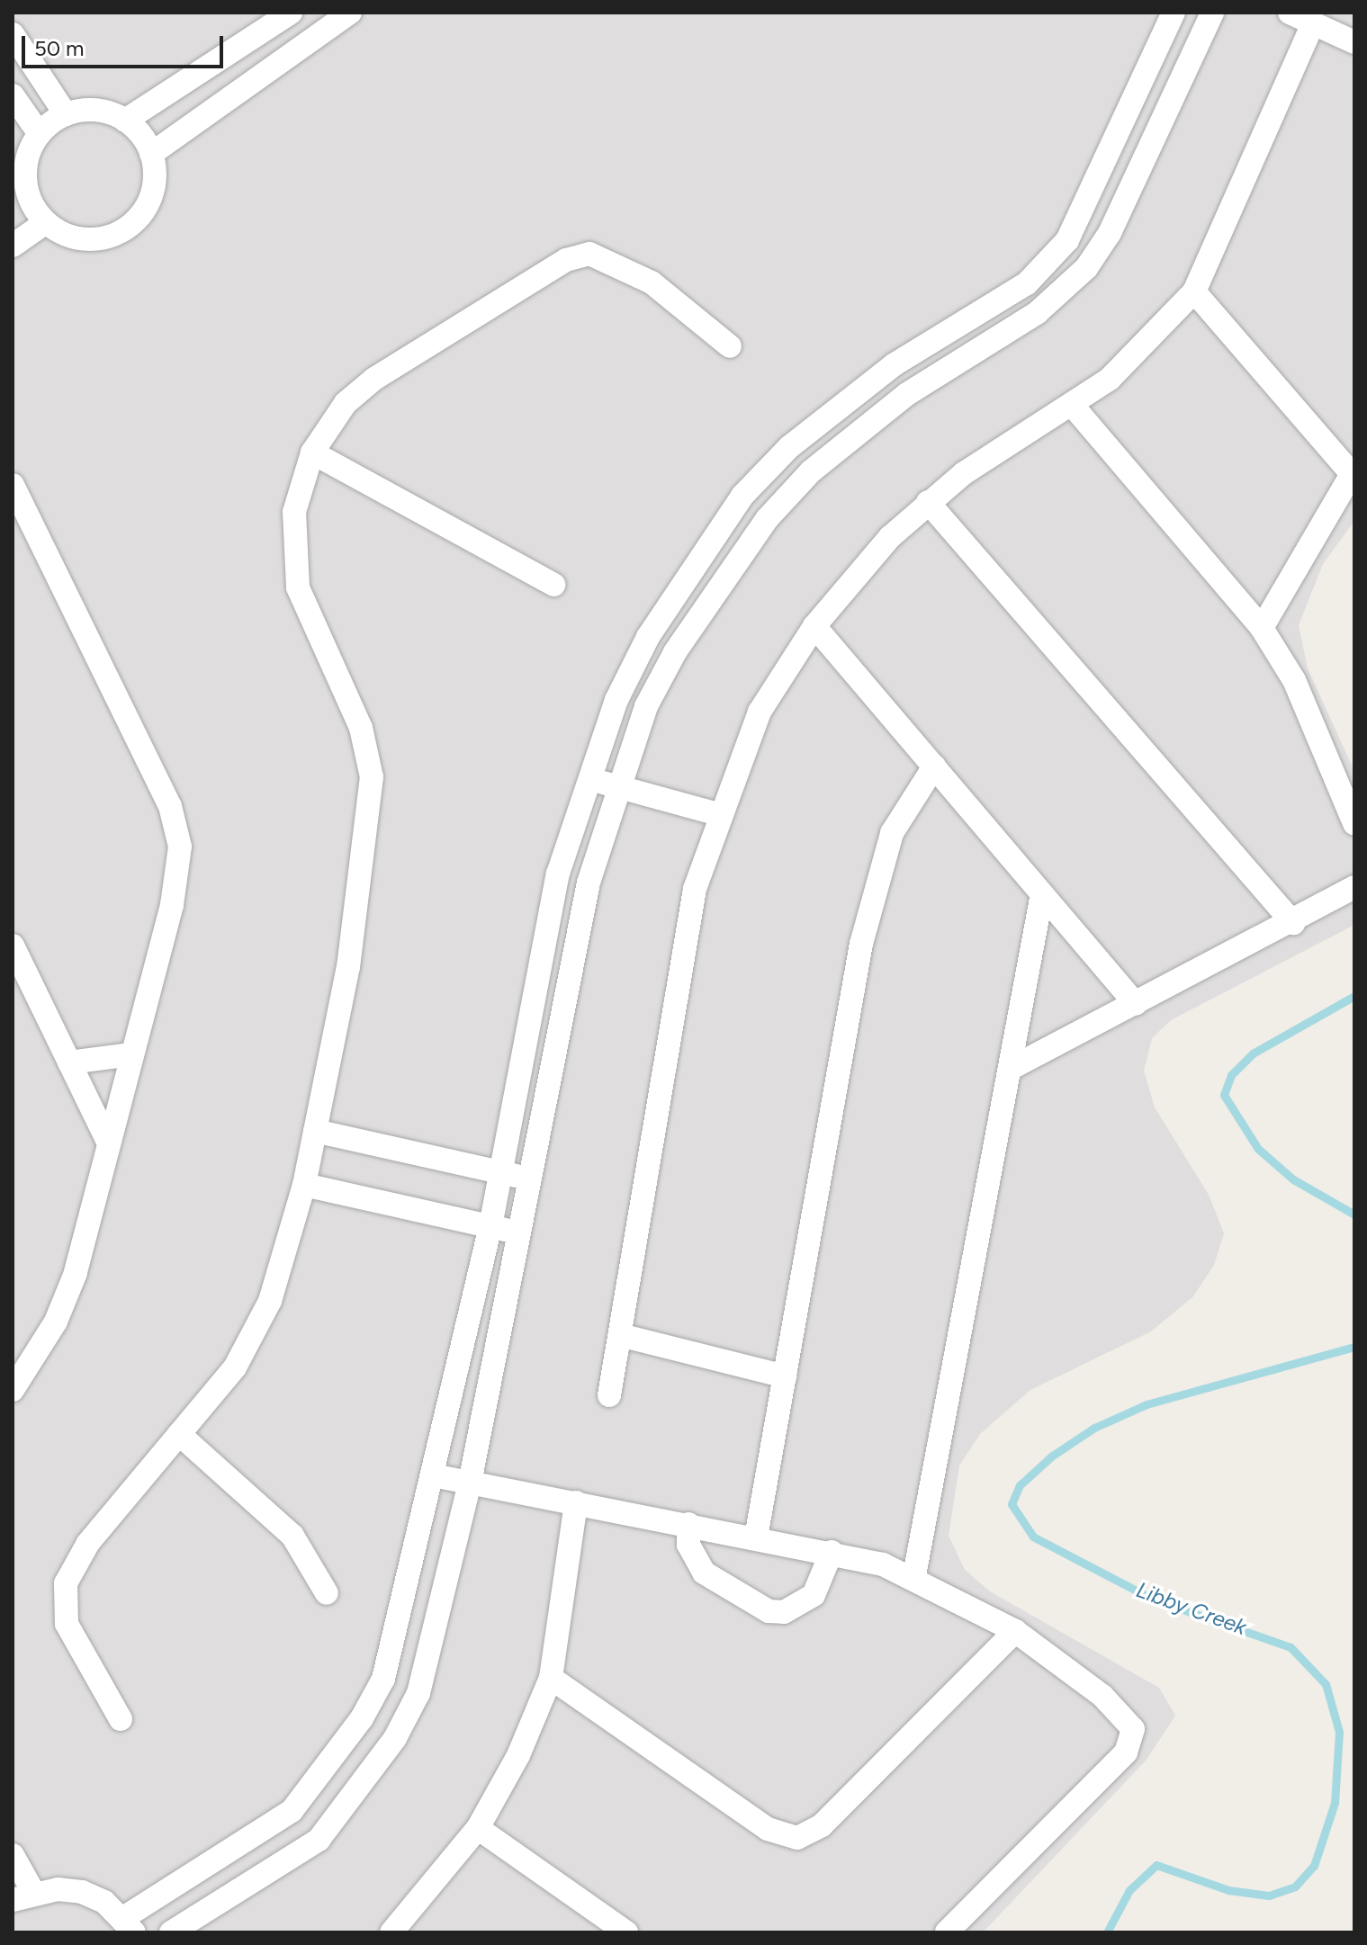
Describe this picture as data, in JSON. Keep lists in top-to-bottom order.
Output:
{
  "water": ["Libby Creek"],
  "scale_bar": "50 m"
}
